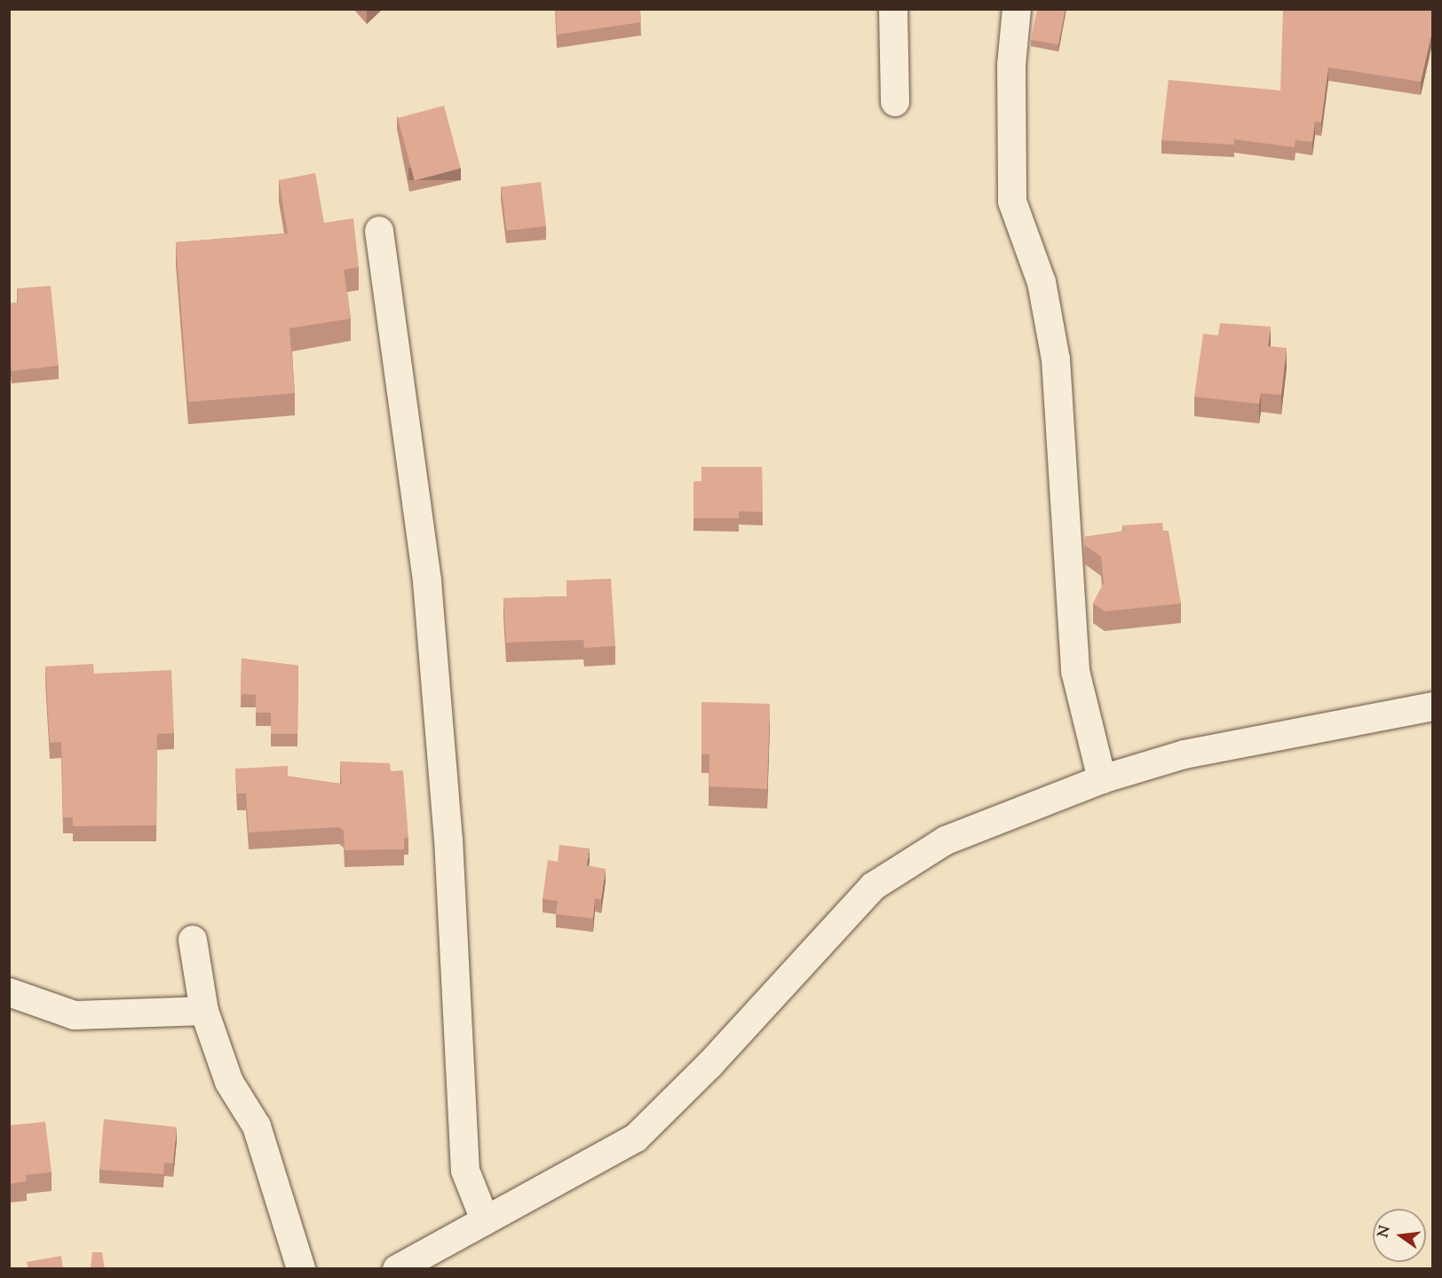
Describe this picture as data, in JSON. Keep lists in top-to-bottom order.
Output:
{
  "north": "left"
}
